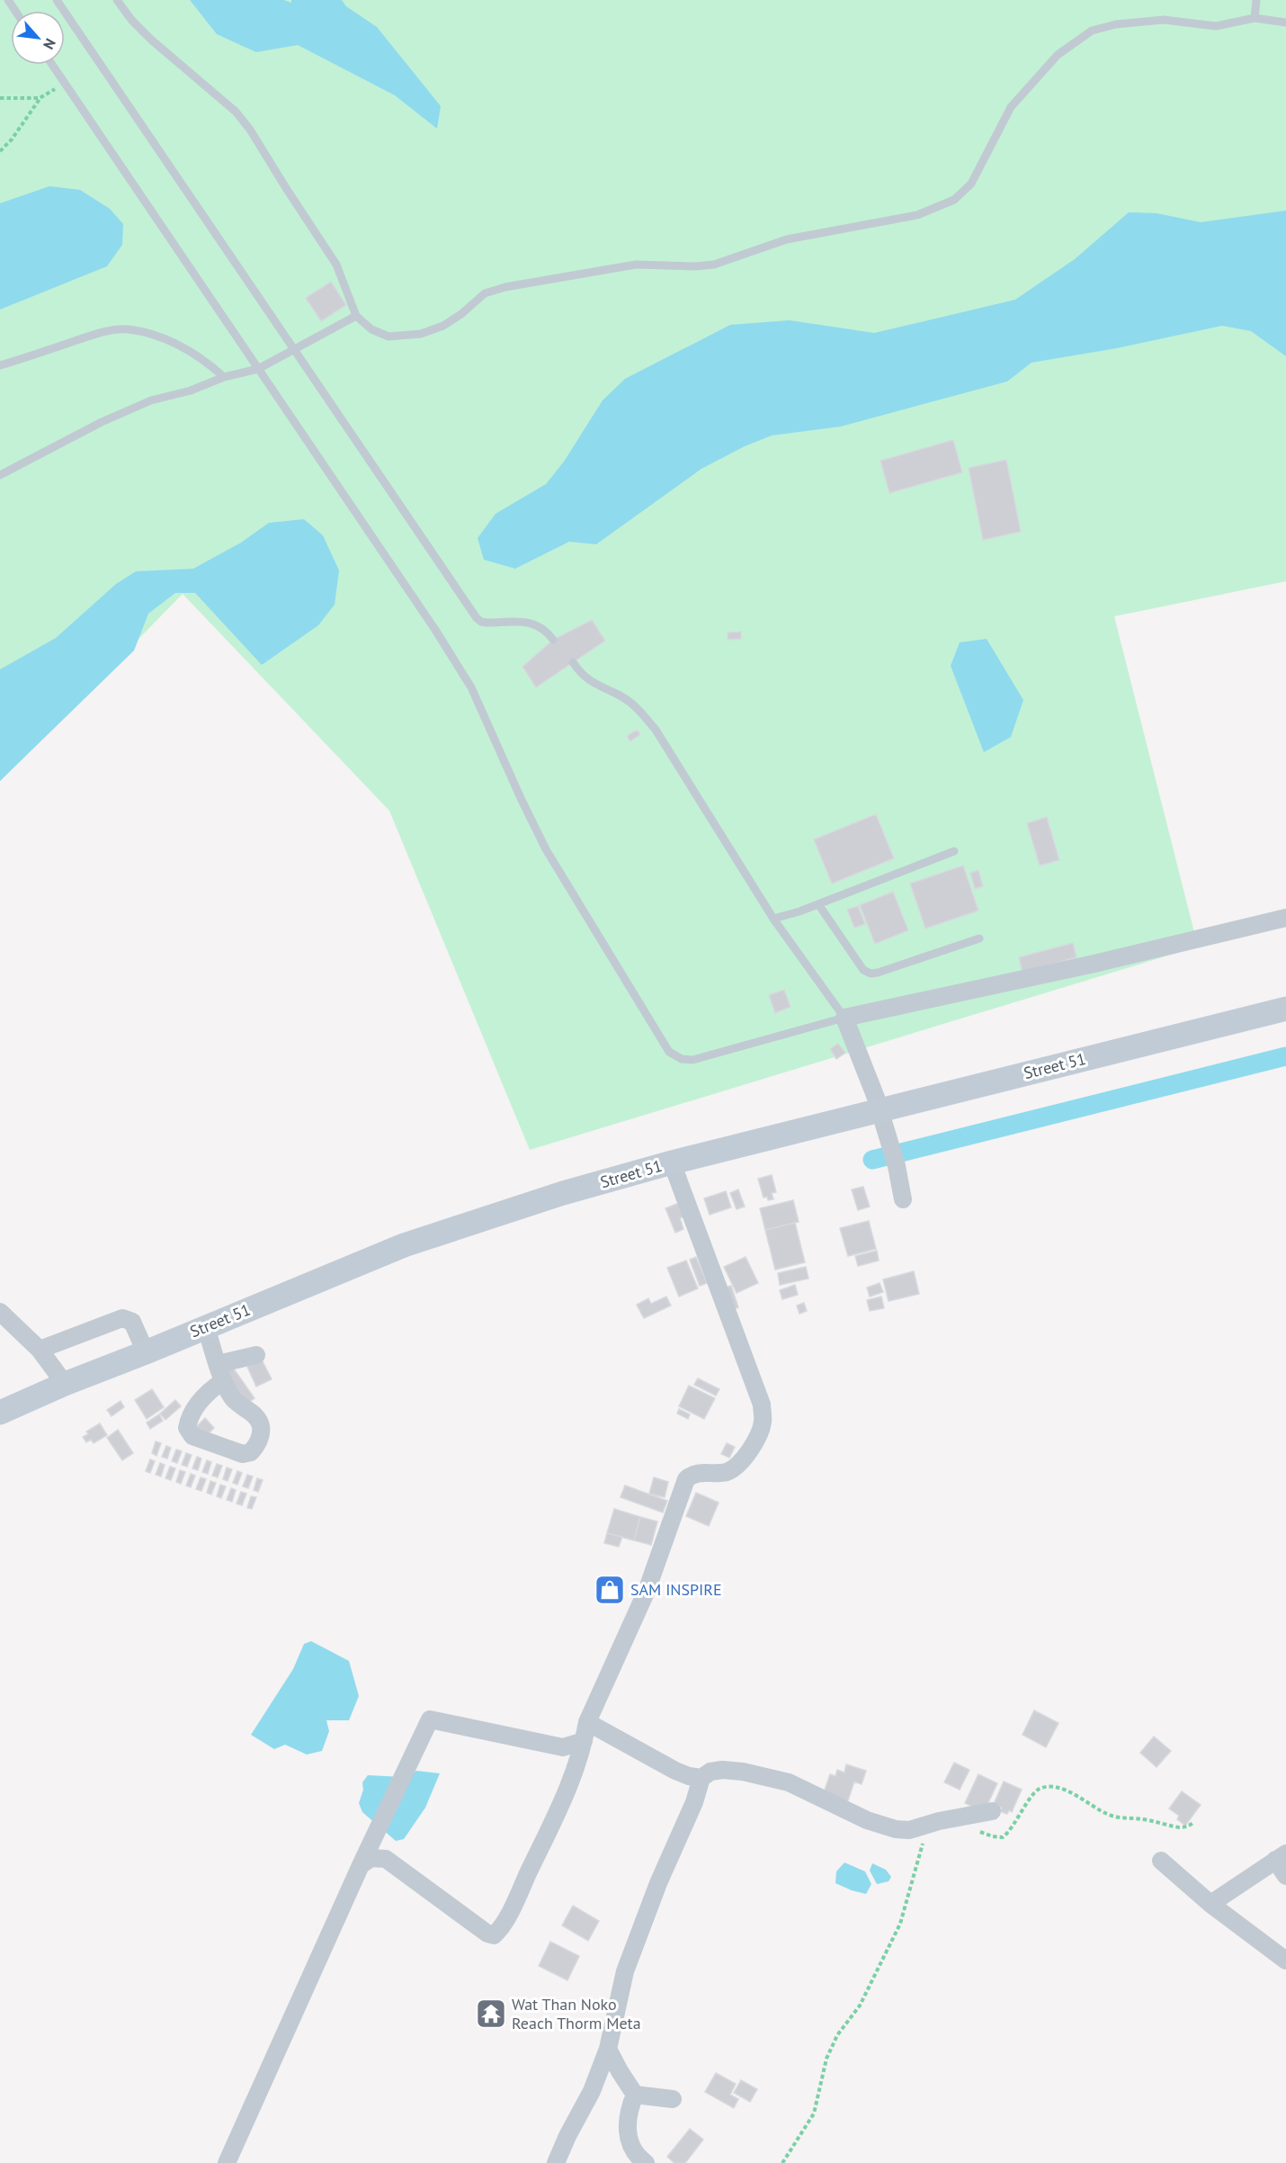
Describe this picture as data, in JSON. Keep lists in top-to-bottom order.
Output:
{
  "streets": {
    "main road": ["Street 51"]
  },
  "places": {
    "shop": ["SAM INSPIRE"],
    "temple": ["Wat Than Noko Reach Thorm Meta"]
  },
  "north": "bottom right"
}
